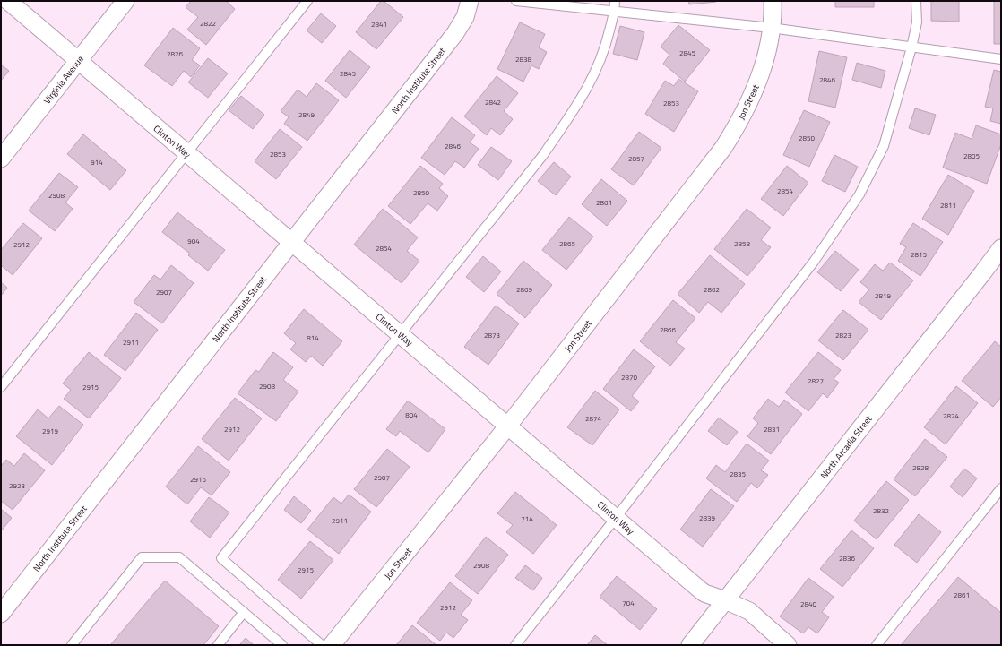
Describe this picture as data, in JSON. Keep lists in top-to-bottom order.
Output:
{
  "streets": {
    "street": [
      "Virginia Avenue",
      "North Institute Street",
      "Jon Street",
      "Clinton Way",
      "North Arcadia Street"
    ]
  },
  "crossings": [
    ["Virginia Avenue", "Clinton Way"],
    ["North Institute Street", "Clinton Way"],
    ["Jon Street", "Clinton Way"],
    ["Clinton Way", "North Arcadia Street"]
  ],
  "house_numbers": [
    "2822",
    "2841",
    "2845",
    "2826",
    "2838",
    "2845",
    "2846",
    "2842",
    "2853",
    "2849",
    "2850",
    "2846",
    "2853",
    "2805",
    "2857",
    "914",
    "2854",
    "2850",
    "2908",
    "2861",
    "2811",
    "904",
    "2865",
    "2858",
    "2912",
    "2854",
    "2815",
    "2869",
    "2862",
    "2907",
    "2819",
    "2866",
    "2873",
    "2823",
    "814",
    "2911",
    "2870",
    "2827",
    "2908",
    "2915",
    "804",
    "2824",
    "2874",
    "2912",
    "2831",
    "2919",
    "2828",
    "2835",
    "2907",
    "2916",
    "2923",
    "2832",
    "2839",
    "714",
    "2911",
    "2836",
    "2908",
    "2915",
    "2861",
    "704",
    "2840",
    "2912"
  ]
}
